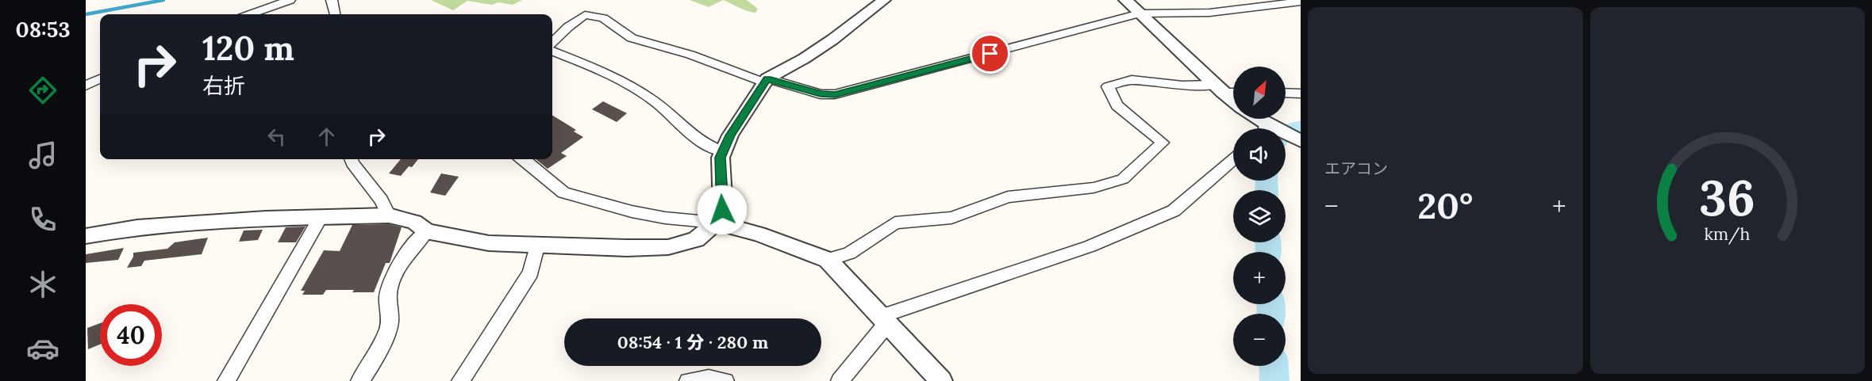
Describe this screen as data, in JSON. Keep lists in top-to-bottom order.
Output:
{
  "north": "top right",
  "page": {
    "tabs": "08:53",
    "tile": "エアコン",
    "turn": ["120 m", "右折"],
    "map_buttons": ["+", "−"],
    "heat": ["−", "20°", "+"],
    "limit": "40",
    "trip": "08:54 · 1 分 · 280 m",
    "gauge": ["36", "km/h"]
  }
}
